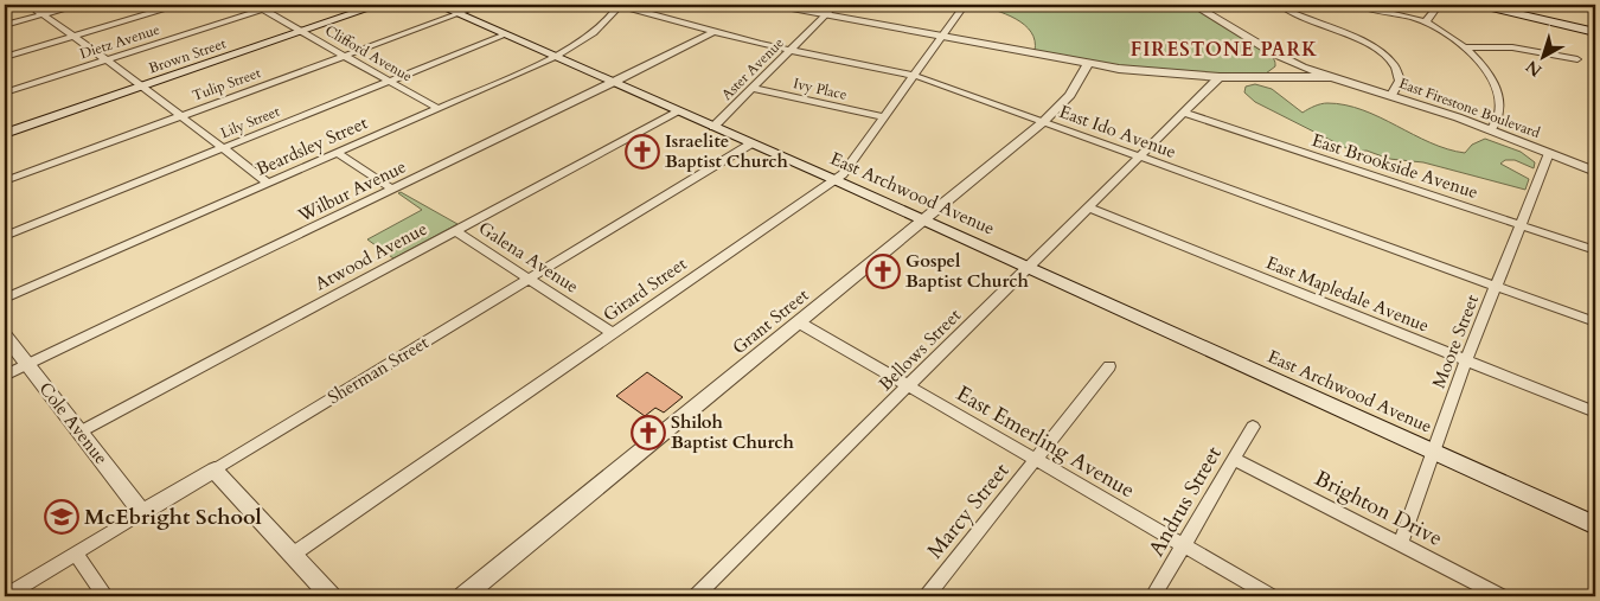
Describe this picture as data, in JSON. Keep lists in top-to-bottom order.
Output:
{
  "streets": {
    "main road": ["Brown Street", "East Archwood Avenue"],
    "street": [
      "Dietz Avenue",
      "Clifford Avenue",
      "Aster Avenue",
      "Tulip Street",
      "Ivy Place",
      "East Firestone Boulevard",
      "Lily Street",
      "East Ido Avenue",
      "Beardsley Street",
      "East Brookside Avenue",
      "Wilbur Avenue",
      "Atwood Avenue",
      "Galena Avenue",
      "Girard Street",
      "East Mapledale Avenue",
      "Grant Street",
      "Moore Street",
      "Bellows Street",
      "Sherman Street",
      "Cole Avenue",
      "East Emerling Avenue",
      "Andrus Street",
      "Brighton Drive",
      "Marcy Street"
    ]
  },
  "crossings": [
    ["Dietz Avenue", "Clifford Avenue"],
    ["Clifford Avenue", "Brown Street"],
    ["Clifford Avenue", "Tulip Street"],
    ["Clifford Avenue", "Lily Street"],
    ["Clifford Avenue", "Beardsley Street"],
    ["Aster Avenue", "Ivy Place"],
    ["Aster Avenue", "East Ido Avenue"],
    ["Aster Avenue", "East Archwood Avenue"],
    ["Tulip Street", "East Archwood Avenue"],
    ["Ivy Place", "Girard Street"],
    ["East Firestone Boulevard", "Moore Street"],
    ["Lily Street", "East Archwood Avenue"],
    ["East Ido Avenue", "Beardsley Street"],
    ["East Ido Avenue", "Wilbur Avenue"],
    ["East Ido Avenue", "Girard Street"],
    ["East Ido Avenue", "Grant Street"],
    ["East Ido Avenue", "Moore Street"],
    ["East Ido Avenue", "Bellows Street"],
    ["Beardsley Street", "East Archwood Avenue"],
    ["East Brookside Avenue", "Moore Street"],
    ["East Brookside Avenue", "Bellows Street"],
    ["Wilbur Avenue", "East Archwood Avenue"],
    ["Wilbur Avenue", "Cole Avenue"],
    ["East Archwood Avenue", "Atwood Avenue"],
    ["East Archwood Avenue", "Girard Street"],
    ["East Archwood Avenue", "Grant Street"],
    ["East Archwood Avenue", "Moore Street"],
    ["East Archwood Avenue", "Bellows Street"],
    ["East Archwood Avenue", "Sherman Street"],
    ["Atwood Avenue", "Galena Avenue"],
    ["Atwood Avenue", "Cole Avenue"],
    ["Galena Avenue", "Girard Street"],
    ["Galena Avenue", "Sherman Street"],
    ["East Mapledale Avenue", "Moore Street"],
    ["East Mapledale Avenue", "Bellows Street"],
    ["Grant Street", "East Emerling Avenue"],
    ["Moore Street", "Brighton Drive"],
    ["Bellows Street", "East Emerling Avenue"],
    ["Sherman Street", "Cole Avenue"],
    ["East Emerling Avenue", "Andrus Street"],
    ["East Emerling Avenue", "Marcy Street"],
    ["Andrus Street", "Brighton Drive"]
  ],
  "districts": ["FIRESTONE PARK"],
  "places": {
    "church": ["Israelite Baptist Church", "Gospel Baptist Church", "Shiloh Baptist Church"],
    "school or university": ["McEbright School"]
  },
  "north": "bottom left"
}
